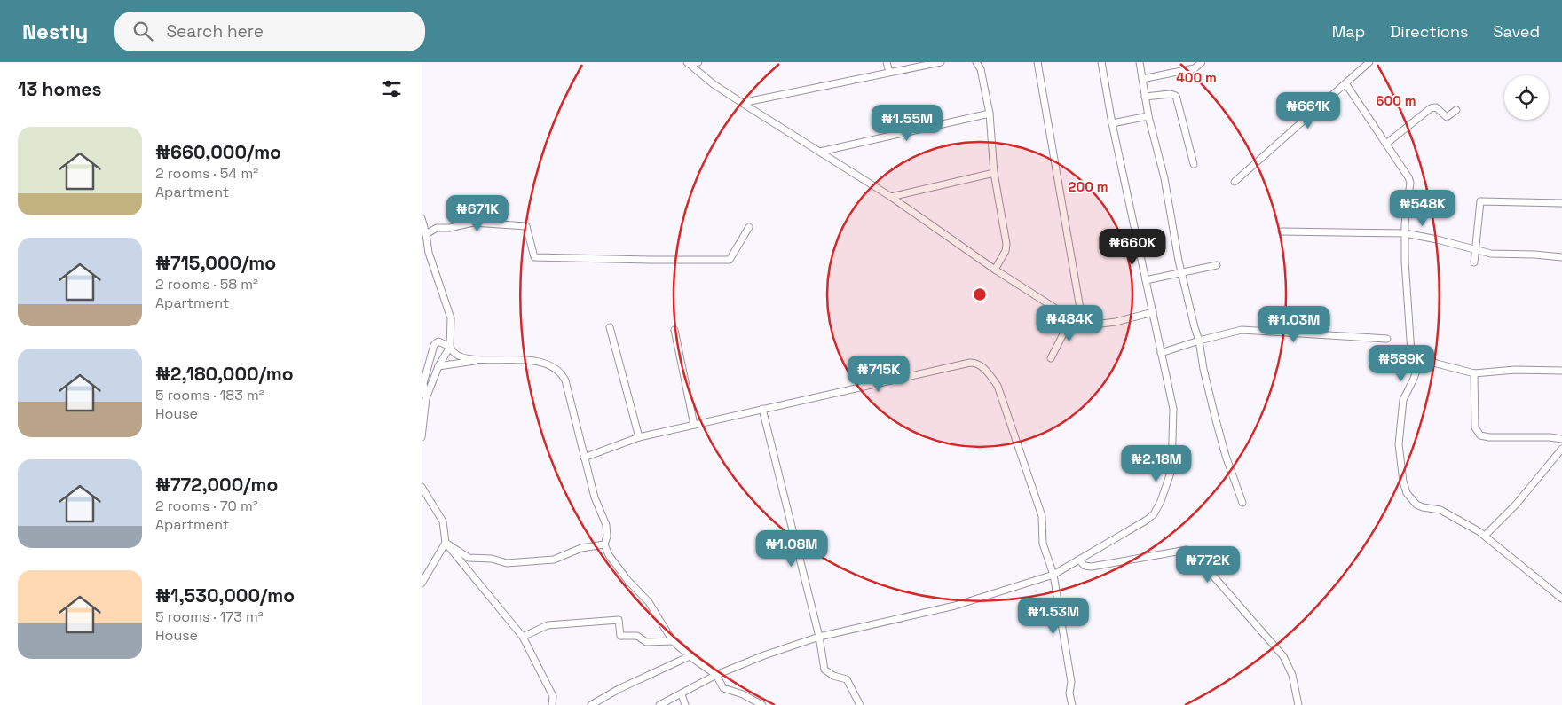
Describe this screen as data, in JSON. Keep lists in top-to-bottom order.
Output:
{
  "page": {
    "header": "Nestly",
    "search": "Search here",
    "nav": ["Map", "Directions", "Saved"],
    "heading": "13 homes",
    "price": [
      "₦661K",
      "₦1.55M",
      "₦548K",
      "₦671K",
      "₦660K",
      "₦484K",
      "₦1.03M",
      "₦589K",
      "₦715K",
      "₦2.18M",
      "₦1.08M",
      "₦772K",
      "₦1.53M"
    ],
    "list": [
      {
        "name": "₦660,000/mo",
        "note": "2 rooms · 54 m² · Apartment"
      },
      {
        "name": "₦715,000/mo",
        "note": "2 rooms · 58 m² · Apartment"
      },
      {
        "name": "₦2,180,000/mo",
        "note": "5 rooms · 183 m² · House"
      },
      {
        "name": "₦772,000/mo",
        "note": "2 rooms · 70 m² · Apartment"
      },
      {
        "name": "₦1,530,000/mo",
        "note": "5 rooms · 173 m² · House"
      }
    ]
  },
  "rings": ["400 m", "600 m", "200 m"]
}
